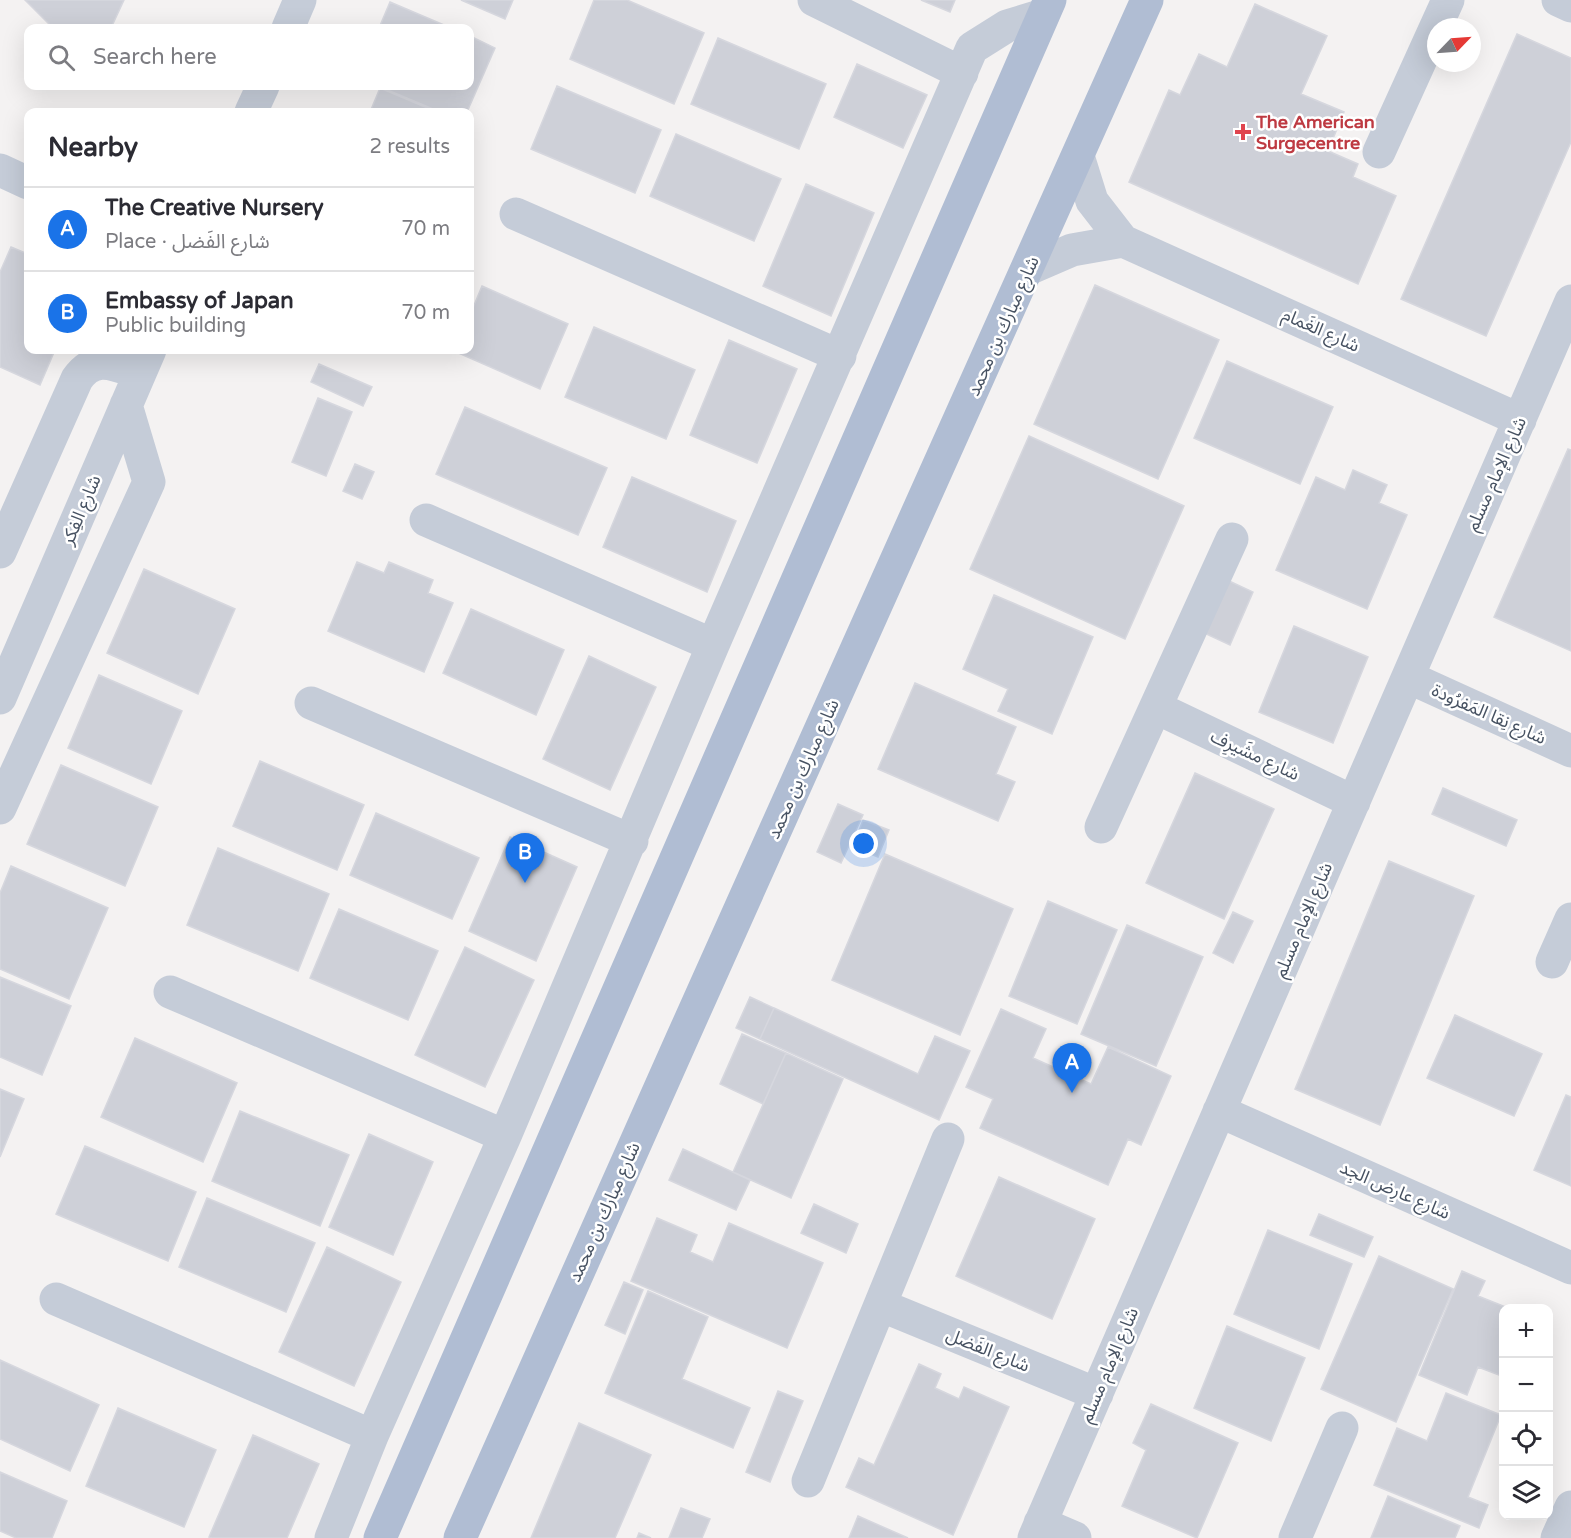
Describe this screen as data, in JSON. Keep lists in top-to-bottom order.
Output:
{
  "streets": {
    "main road": ["شارع مبارك بن محمد"],
    "street": [
      "شارع الغَمام",
      "شارع الإمام مسلم",
      "شارع الفِكر",
      "شارع نِقا المَفرُودة",
      "شارع مشَيرِف",
      "شارع عارِض الجِد",
      "شارع الفَضل"
    ]
  },
  "crossings": [
    ["شارع مبارك بن محمد", "شارع الغَمام"],
    ["شارع الغَمام", "شارع الإمام مسلم"],
    ["شارع الإمام مسلم", "شارع نِقا المَفرُودة"],
    ["شارع الإمام مسلم", "شارع مشَيرِف"],
    ["شارع الإمام مسلم", "شارع عارِض الجِد"],
    ["شارع الإمام مسلم", "شارع الفَضل"]
  ],
  "places": {
    "health": ["The American Surgecentre"]
  },
  "north": "top right",
  "page": {
    "search": "Search here",
    "heading": ["Nearby", "2 results"],
    "list": [
      {
        "mark": "A",
        "name": "The Creative Nursery",
        "note": "Place · شارع الفَضل",
        "value": "70 m"
      },
      {
        "mark": "B",
        "name": "Embassy of Japan",
        "note": "Public building",
        "value": "70 m"
      }
    ],
    "pins": ["B", "A"],
    "map_buttons": ["+", "−"]
  }
}
